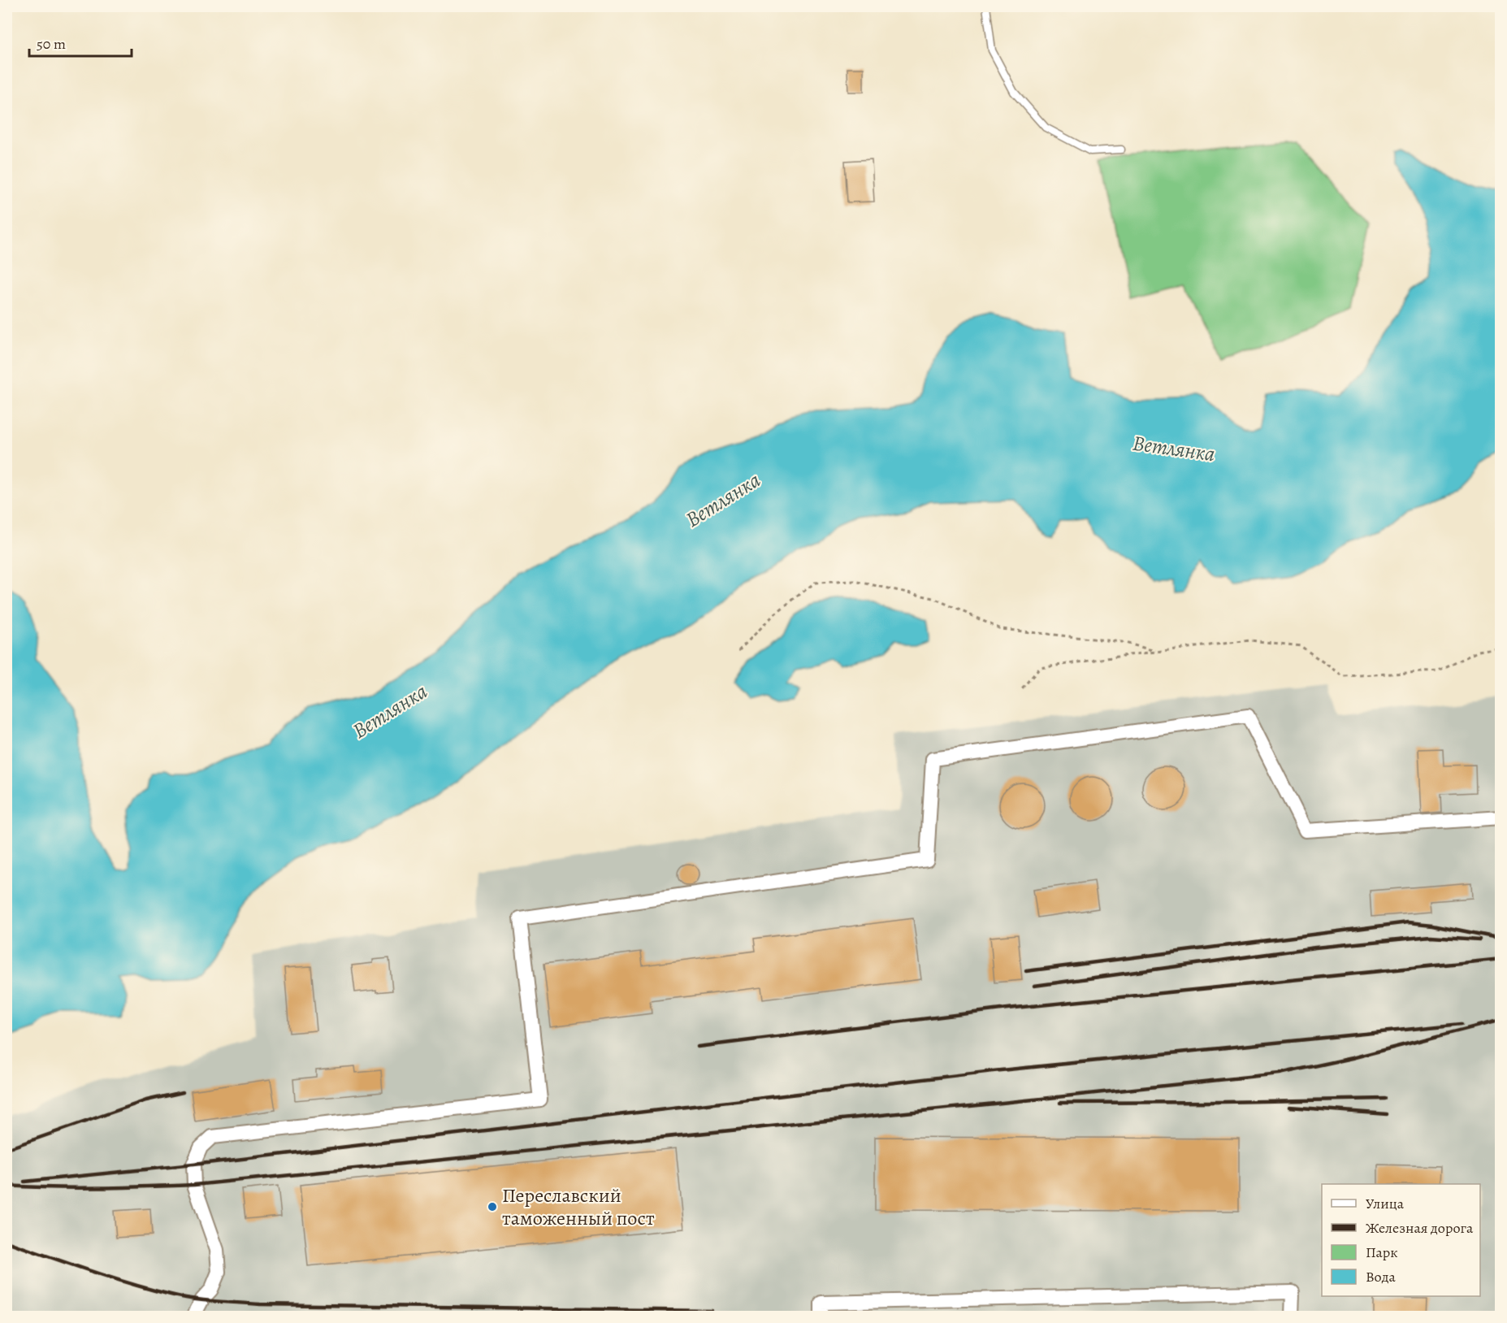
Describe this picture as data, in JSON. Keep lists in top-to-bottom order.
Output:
{
  "water": ["Ветлянка"],
  "places": ["Переславский таможенный пост"],
  "legend": [
    "Улица",
    "Железная дорога",
    "Парк",
    "Вода"
  ],
  "scale_bar": "50 m"
}
